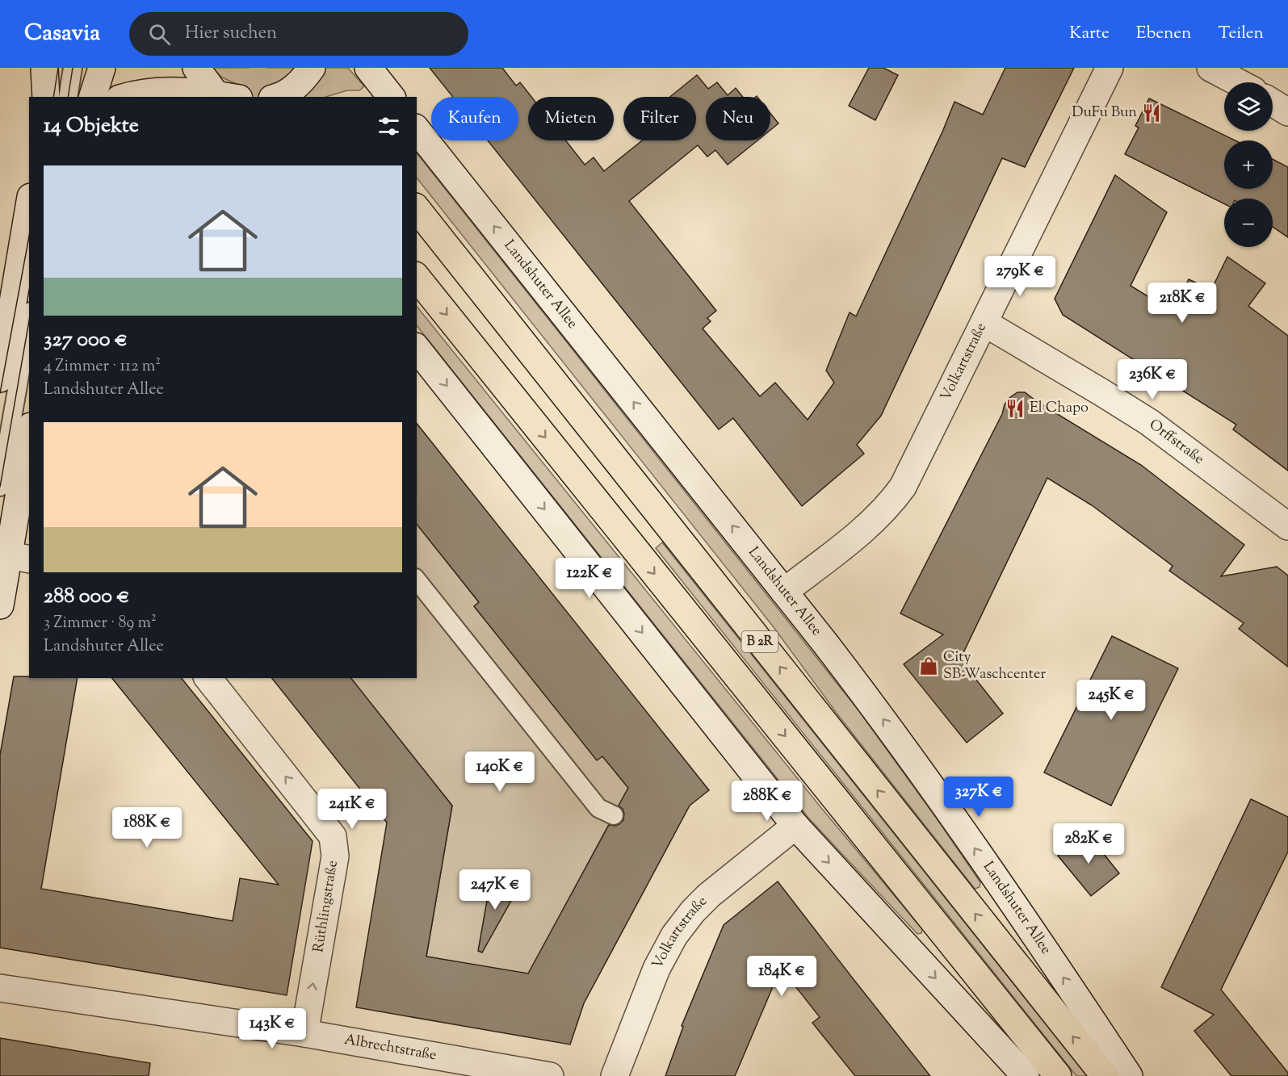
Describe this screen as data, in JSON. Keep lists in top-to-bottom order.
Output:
{
  "streets": {
    "highway": ["Landshuter Allee", "B 2R"],
    "main road": [
      "Volkartstraße",
      "Orffstraße",
      "Rüthlingstraße",
      "Albrechtstraße"
    ]
  },
  "crossings": [
    ["Landshuter Allee", "Volkartstraße"],
    ["Volkartstraße", "Orffstraße"],
    ["Rüthlingstraße", "Albrechtstraße"]
  ],
  "one_way": ["Rüthlingstraße"],
  "places": {
    "restaurant": ["DuFu Bun", "El Chapo"],
    "shop": ["City SB-Waschcenter"]
  },
  "page": {
    "header": "Casavia",
    "search": "Hier suchen",
    "nav": ["Karte", "Ebenen", "Teilen"],
    "map_buttons": ["+", "−"],
    "chip": [
      "Kaufen",
      "Mieten",
      "Filter",
      "Neu"
    ],
    "heading": "14 Objekte",
    "list": [
      {
        "name": "327 000 €",
        "note": "4 Zimmer · 112 m² · Landshuter Allee"
      },
      {
        "name": "288 000 €",
        "note": "3 Zimmer · 89 m² · Landshuter Allee"
      }
    ],
    "price": [
      "279K €",
      "218K €",
      "236K €",
      "122K €",
      "245K €",
      "140K €",
      "327K €",
      "288K €",
      "241K €",
      "188K €",
      "282K €",
      "247K €",
      "184K €",
      "143K €"
    ]
  }
}
